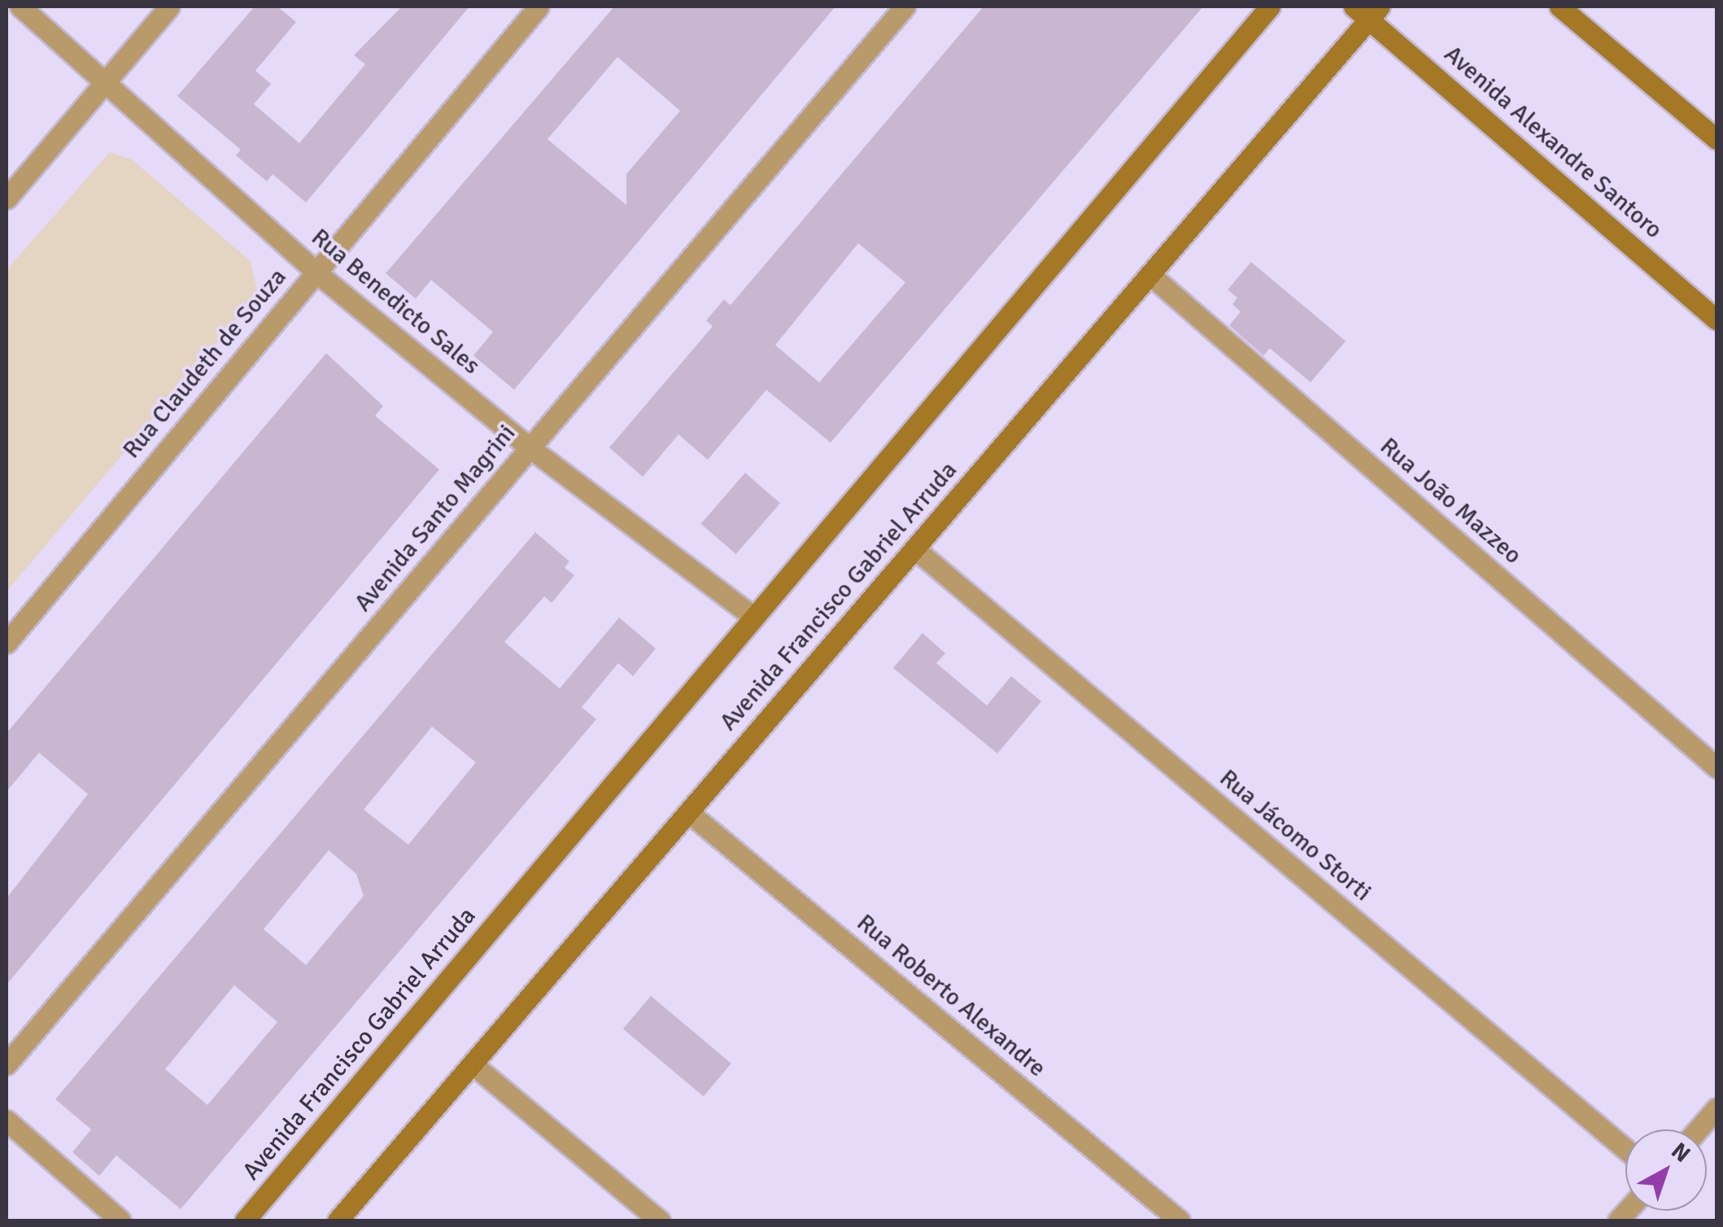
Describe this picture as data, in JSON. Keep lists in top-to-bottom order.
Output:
{
  "streets": {
    "main road": ["Avenida Alexandre Santoro", "Avenida Francisco Gabriel Arruda"],
    "street": [
      "Rua Benedicto Sales",
      "Rua Claudeth de Souza",
      "Rua João Mazzeo",
      "Avenida Santo Magrini",
      "Rua Jácomo Storti",
      "Rua Roberto Alexandre"
    ]
  },
  "crossings": [
    ["Avenida Alexandre Santoro", "Avenida Francisco Gabriel Arruda"],
    ["Rua Benedicto Sales", "Rua Claudeth de Souza"],
    ["Rua Benedicto Sales", "Avenida Santo Magrini"],
    ["Rua Benedicto Sales", "Avenida Francisco Gabriel Arruda"],
    ["Rua João Mazzeo", "Avenida Francisco Gabriel Arruda"],
    ["Avenida Francisco Gabriel Arruda", "Rua Jácomo Storti"],
    ["Avenida Francisco Gabriel Arruda", "Rua Roberto Alexandre"]
  ],
  "north": "top right"
}
